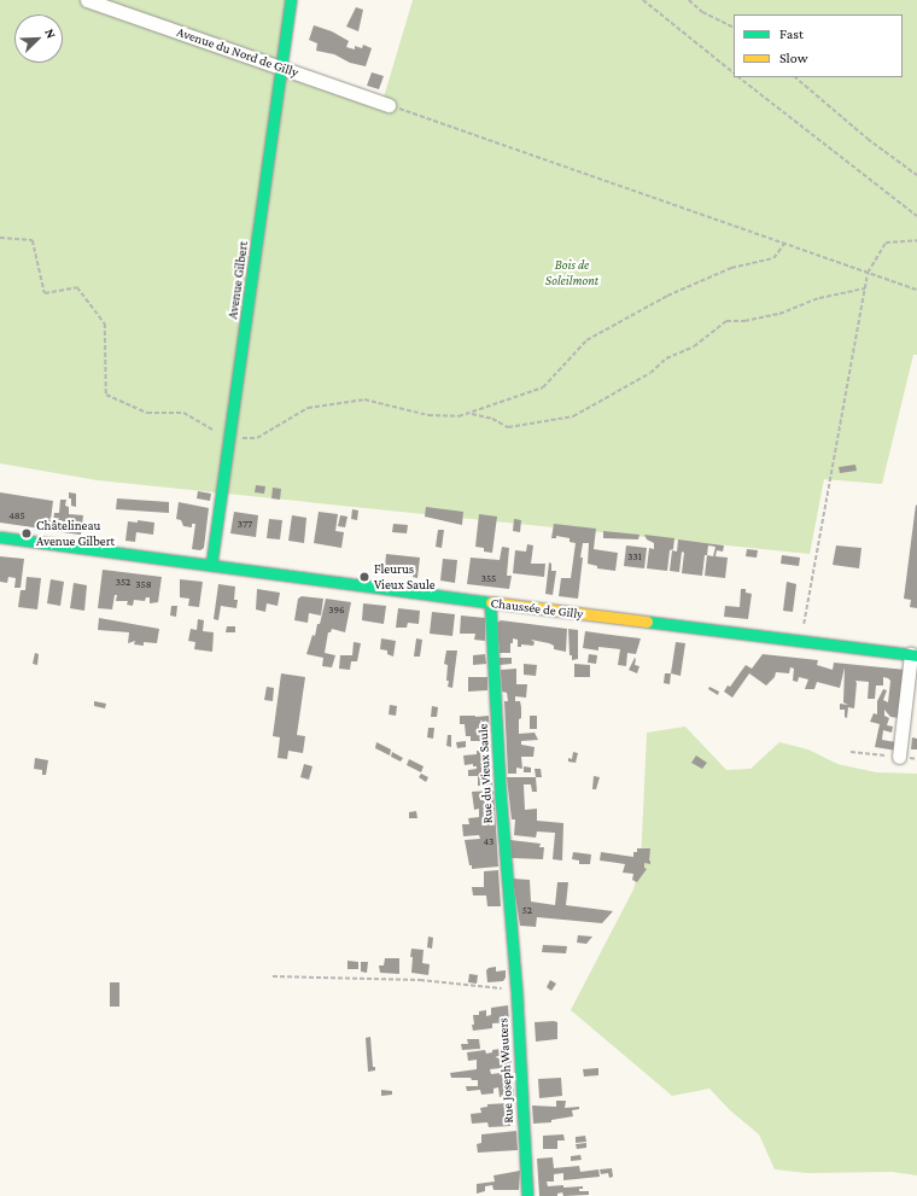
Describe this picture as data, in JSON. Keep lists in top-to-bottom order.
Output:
{
  "streets": {
    "street": [
      "Avenue du Nord de Gilly",
      "Avenue Gilbert",
      "Chaussée de Gilly",
      "Rue du Vieux Saule",
      "Rue Joseph Wauters"
    ]
  },
  "crossings": [
    ["Avenue du Nord de Gilly", "Avenue Gilbert"],
    ["Avenue Gilbert", "Chaussée de Gilly"],
    ["Chaussée de Gilly", "Rue du Vieux Saule"],
    ["Rue du Vieux Saule", "Rue Joseph Wauters"]
  ],
  "parks": ["Bois de Soleilmont"],
  "places": ["Châtelineau Avenue Gilbert", "Fleurus Vieux Saule"],
  "house_numbers": [
    "485",
    "377",
    "331",
    "355",
    "352",
    "358",
    "396",
    "43",
    "52"
  ],
  "legend": ["Fast", "Slow"],
  "north": "top right"
}
